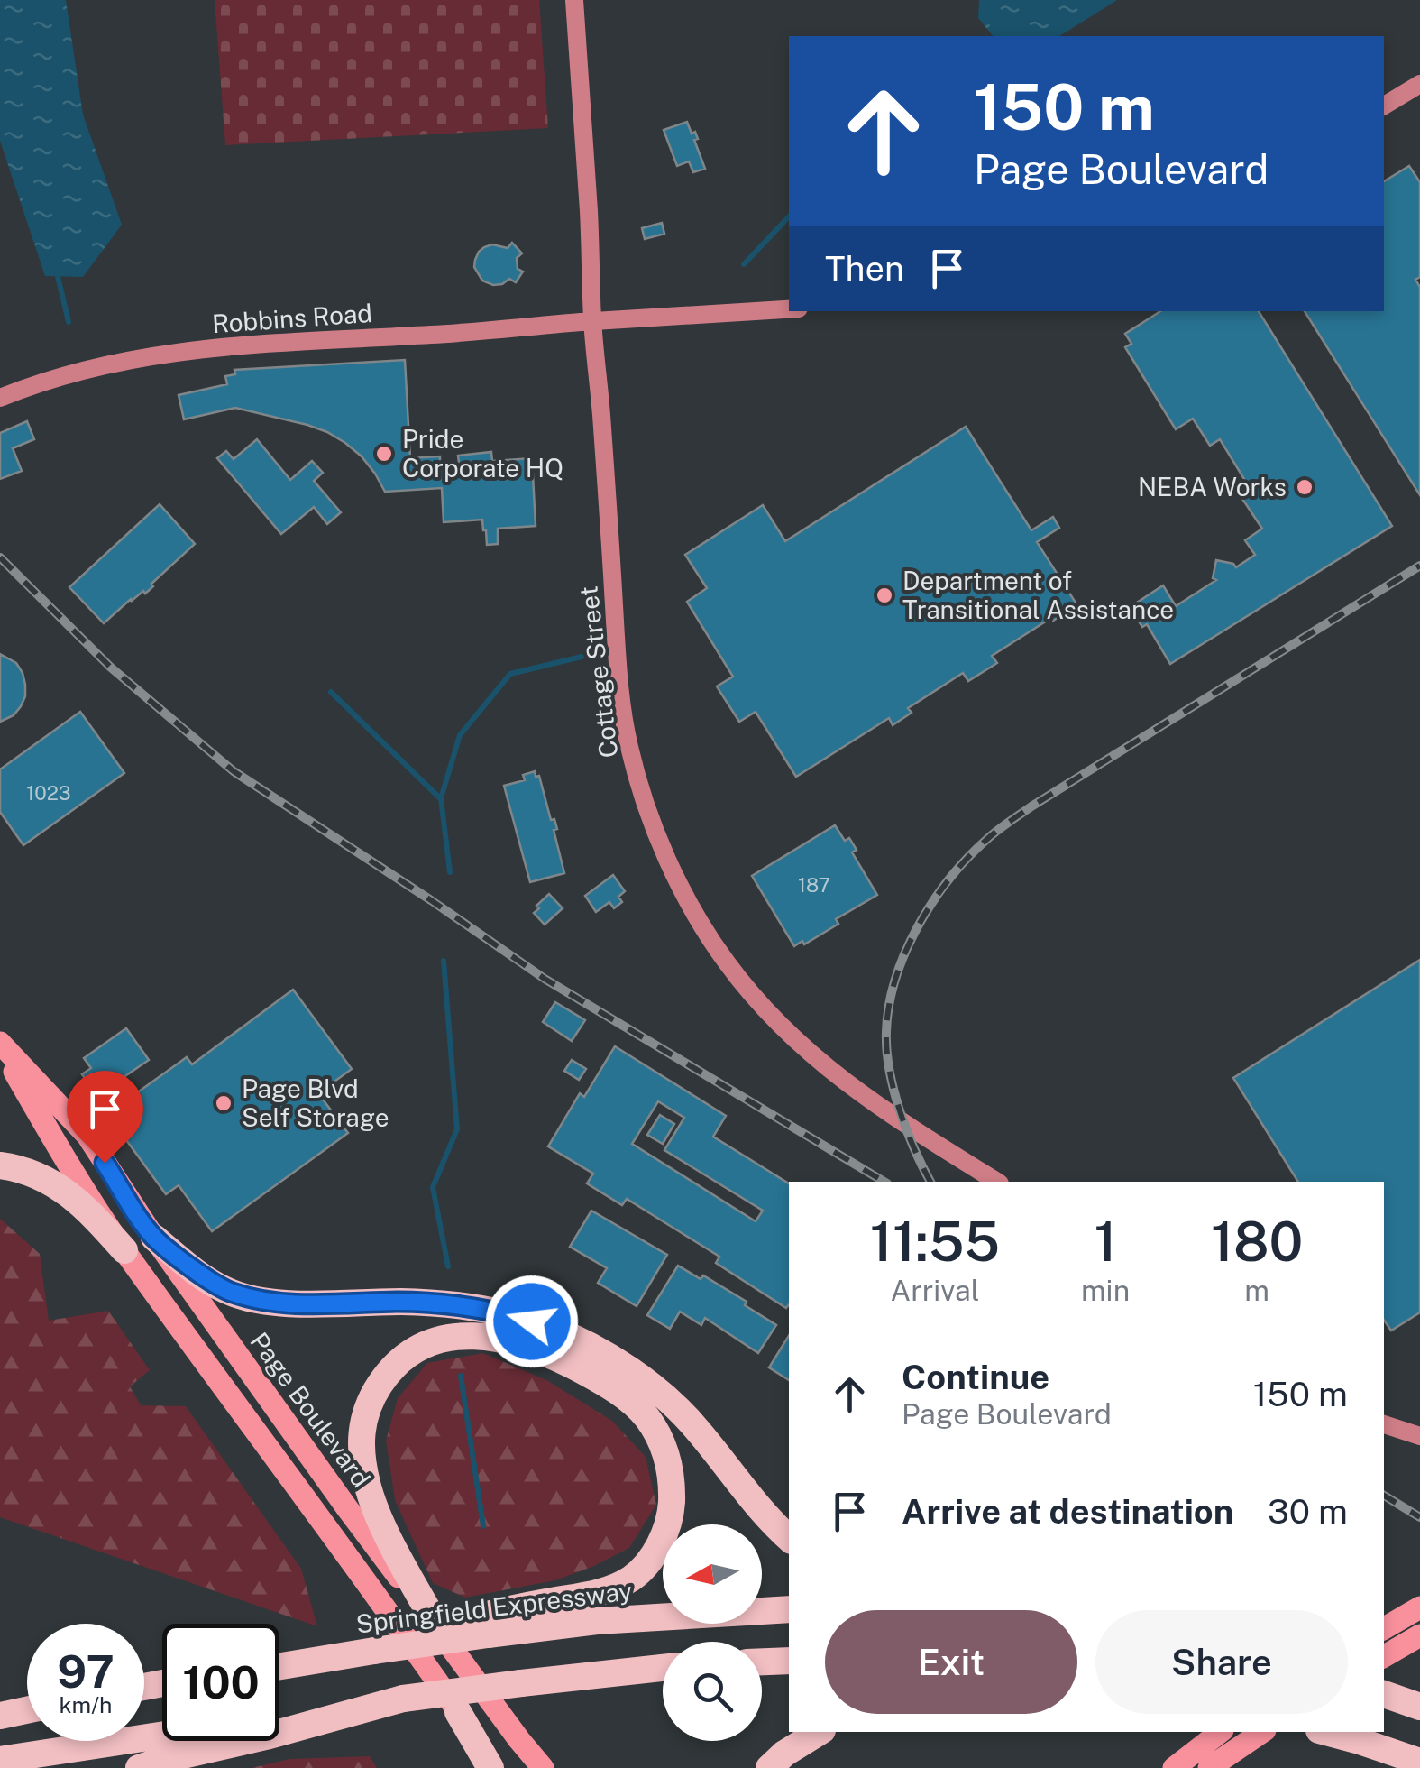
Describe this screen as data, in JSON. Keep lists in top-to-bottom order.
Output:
{
  "streets": {
    "highway": ["Springfield Expressway"],
    "main road": ["Robbins Road", "Cottage Street", "Page Boulevard"]
  },
  "crossings": [
    ["Robbins Road", "Cottage Street"]
  ],
  "places": [
    "Pride Corporate HQ",
    "NEBA Works",
    "Department of Transitional Assistance",
    "Page Blvd Self Storage"
  ],
  "house_numbers": ["1023", "187"],
  "north": "left",
  "page": {
    "turn": ["150 m", "Page Boulevard"],
    "then": "Then",
    "eta": [
      "11:55",
      "Arrival",
      "1",
      "min",
      "180",
      "m"
    ],
    "list": [
      {
        "name": "Continue",
        "note": "Page Boulevard",
        "value": "150 m"
      },
      {
        "name": "Arrive at destination",
        "value": "30 m"
      }
    ],
    "buttons": ["Exit", "Share"],
    "speed": "97 km/h",
    "limit": "100"
  }
}
